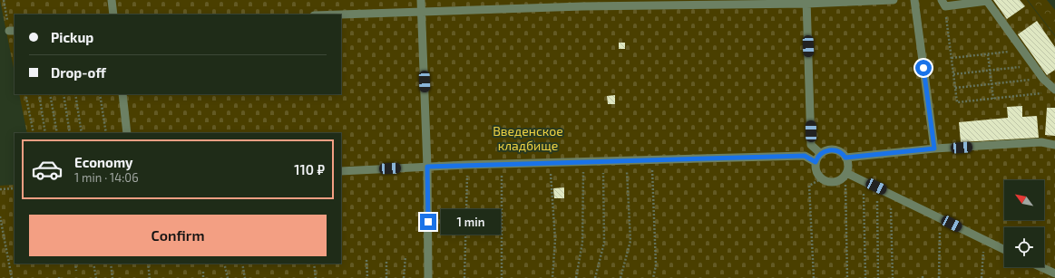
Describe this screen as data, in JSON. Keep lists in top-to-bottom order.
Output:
{
  "parks": ["Введенское кладбище"],
  "north": "top left",
  "page": {
    "banner": ["Pickup", "Drop-off"],
    "list": [
      {
        "name": "Economy",
        "note": "1 min · 14:06",
        "value": "110 ₽"
      }
    ],
    "buttons": "Confirm",
    "bubble": "1 min"
  }
}
